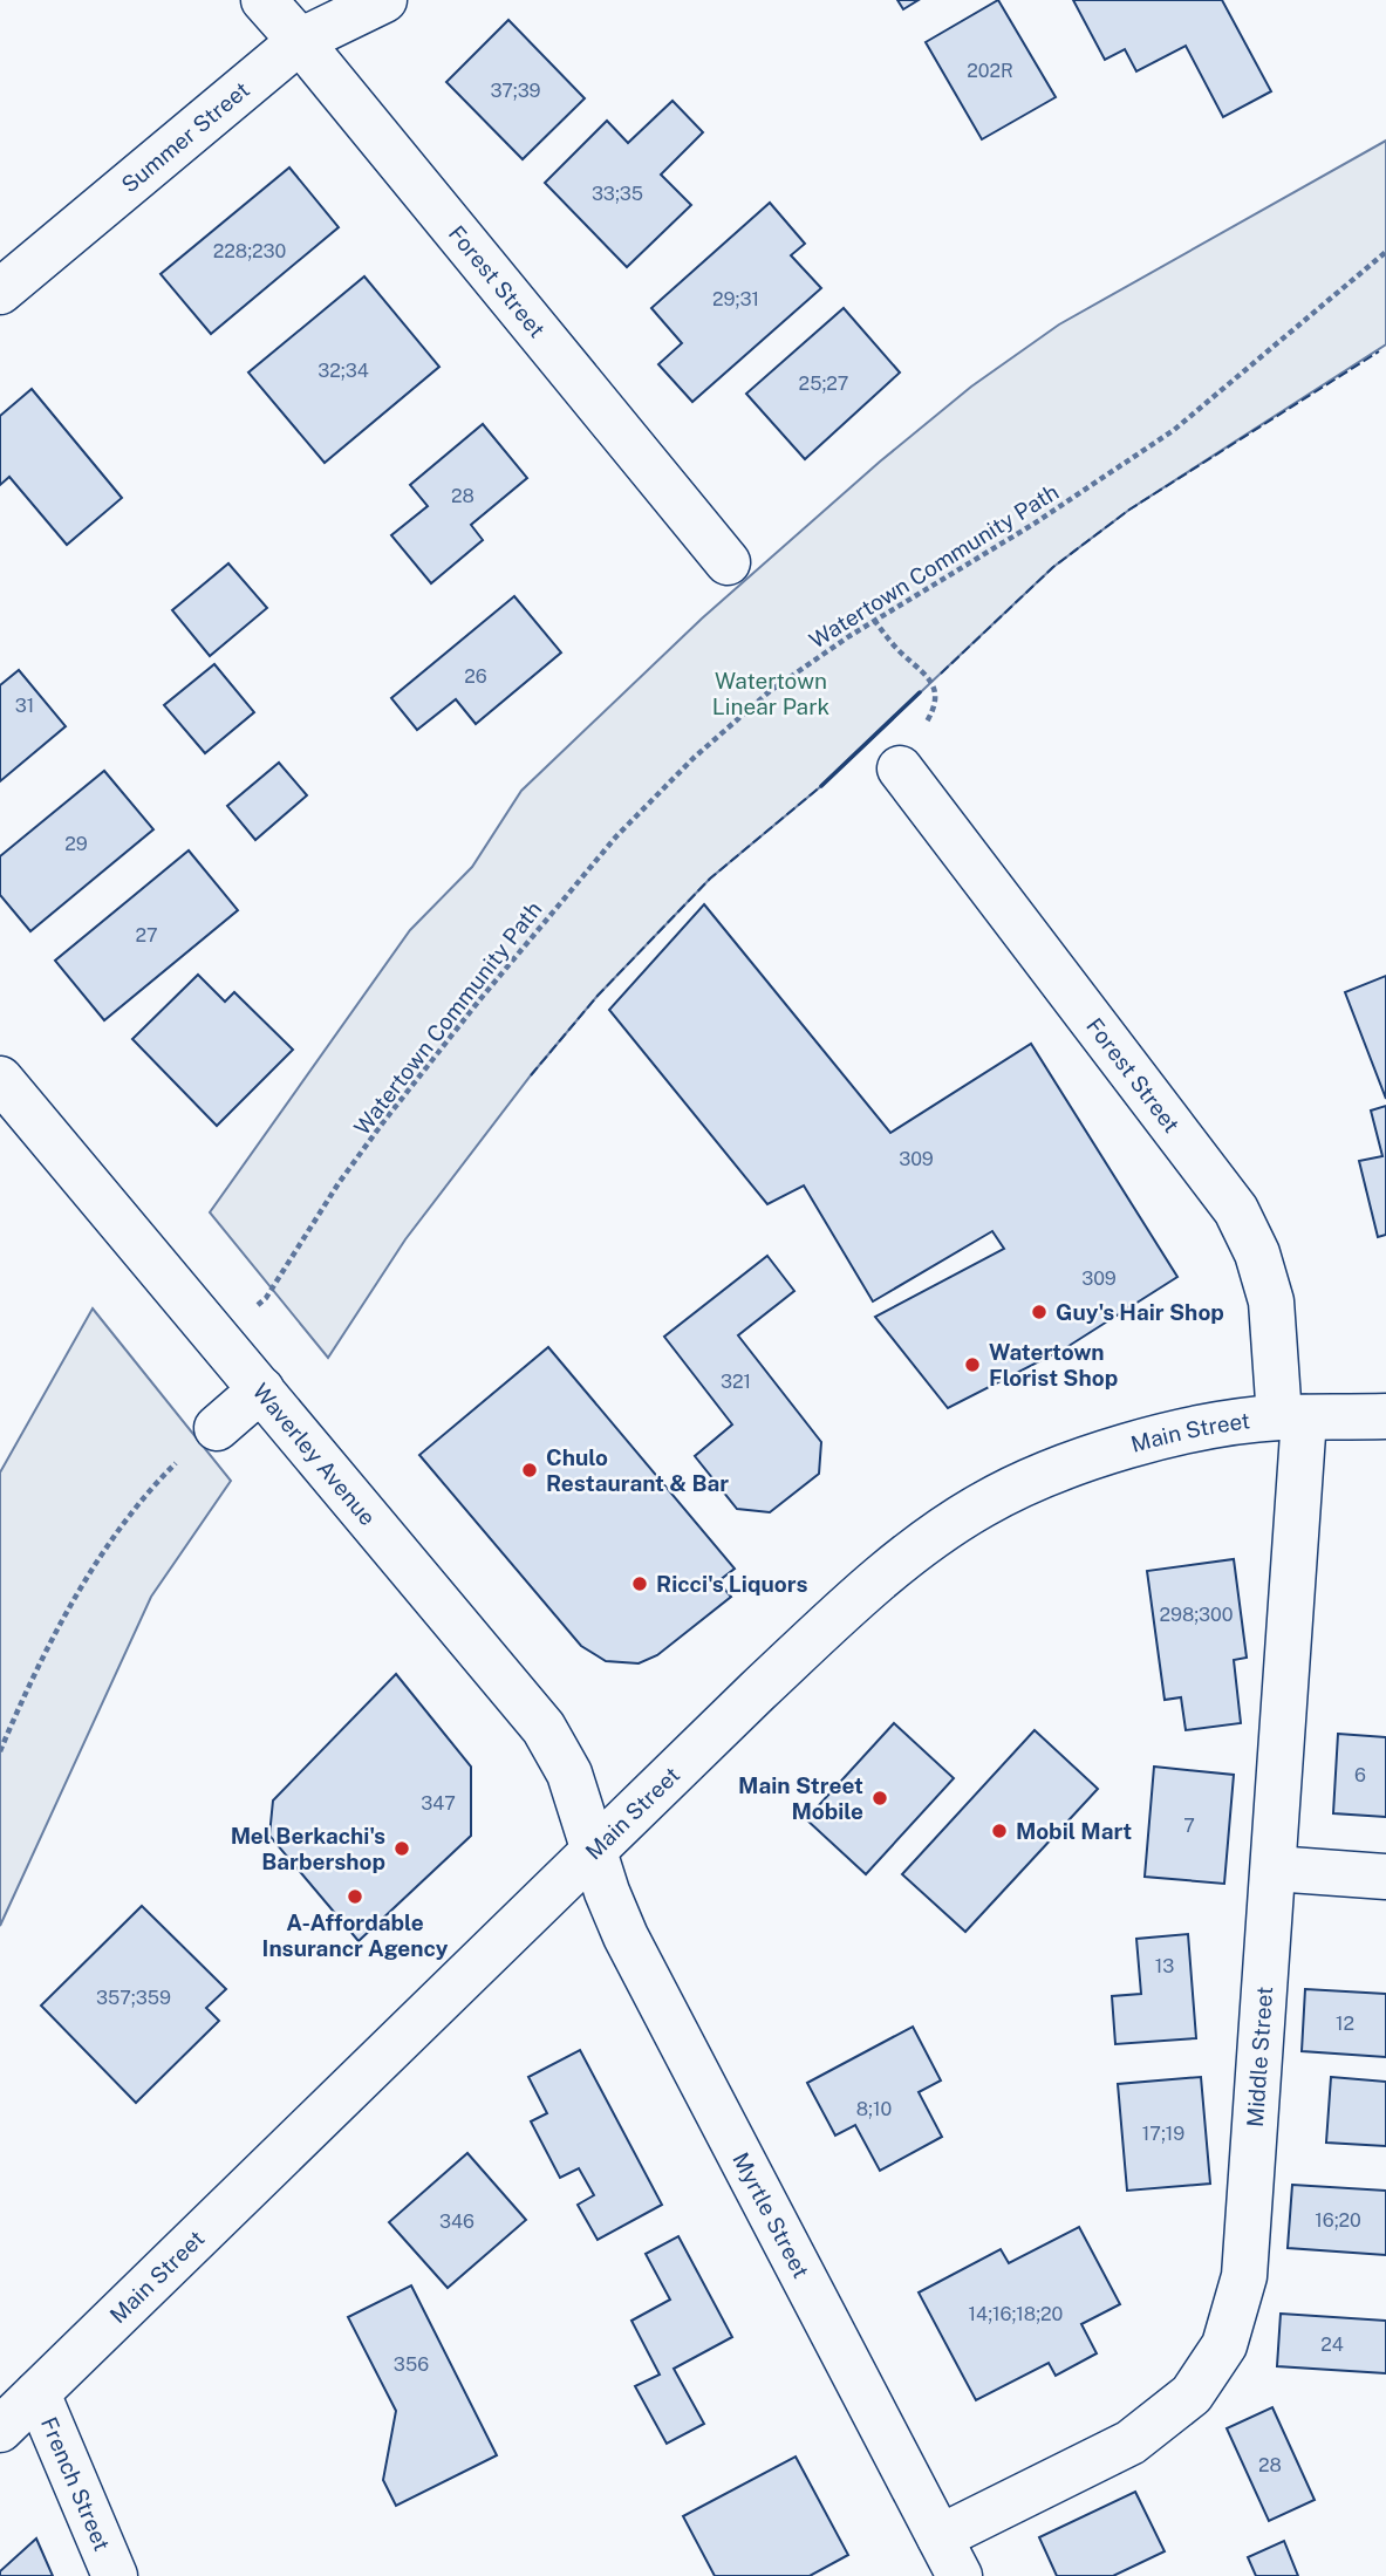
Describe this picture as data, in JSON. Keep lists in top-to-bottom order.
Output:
{
  "streets": {
    "street": [
      "Summer Street",
      "Forest Street",
      "Main Street",
      "Waverley Avenue",
      "Middle Street",
      "Myrtle Street",
      "French Street"
    ],
    "path": ["Watertown Community Path"]
  },
  "crossings": [
    ["Summer Street", "Forest Street"],
    ["Forest Street", "Main Street"],
    ["Forest Street", "Middle Street"],
    ["Main Street", "Waverley Avenue"],
    ["Main Street", "Middle Street"],
    ["Main Street", "Myrtle Street"],
    ["Main Street", "French Street"],
    ["Waverley Avenue", "Myrtle Street"],
    ["Middle Street", "Myrtle Street"]
  ],
  "parks": ["Watertown Linear Park"],
  "places": [
    "Guy's Hair Shop",
    "Watertown Florist Shop",
    "Chulo Restaurant & Bar",
    "Ricci's Liquors",
    "Main Street Mobile",
    "Mobil Mart",
    "Mel Berkachi's Barbershop",
    "A-Affordable Insurancr Agency"
  ],
  "house_numbers": [
    "202R",
    "37;39",
    "33;35",
    "228;230",
    "29;31",
    "32;34",
    "25;27",
    "28",
    "26",
    "31",
    "29",
    "27",
    "309",
    "309",
    "321",
    "298;300",
    "6",
    "347",
    "7",
    "13",
    "357;359",
    "12",
    "8;10",
    "17;19",
    "16;20",
    "346",
    "14;16;18;20",
    "24",
    "356",
    "28"
  ]
}
